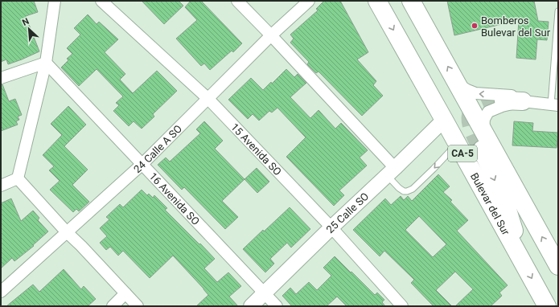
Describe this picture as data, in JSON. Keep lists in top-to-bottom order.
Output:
{
  "streets": {
    "highway": ["CA-5", "Bulevar del Sur"],
    "street": [
      "24 Calle A SO",
      "15 Avenida SO",
      "16 Avenida SO",
      "25 Calle SO"
    ]
  },
  "crossings": [
    ["24 Calle A SO", "15 Avenida SO"],
    ["24 Calle A SO", "16 Avenida SO"],
    ["15 Avenida SO", "25 Calle SO"],
    ["16 Avenida SO", "25 Calle SO"],
    ["Bulevar del Sur", "25 Calle SO"]
  ],
  "places": ["Bomberos Bulevar del Sur"],
  "north": "top left"
}
